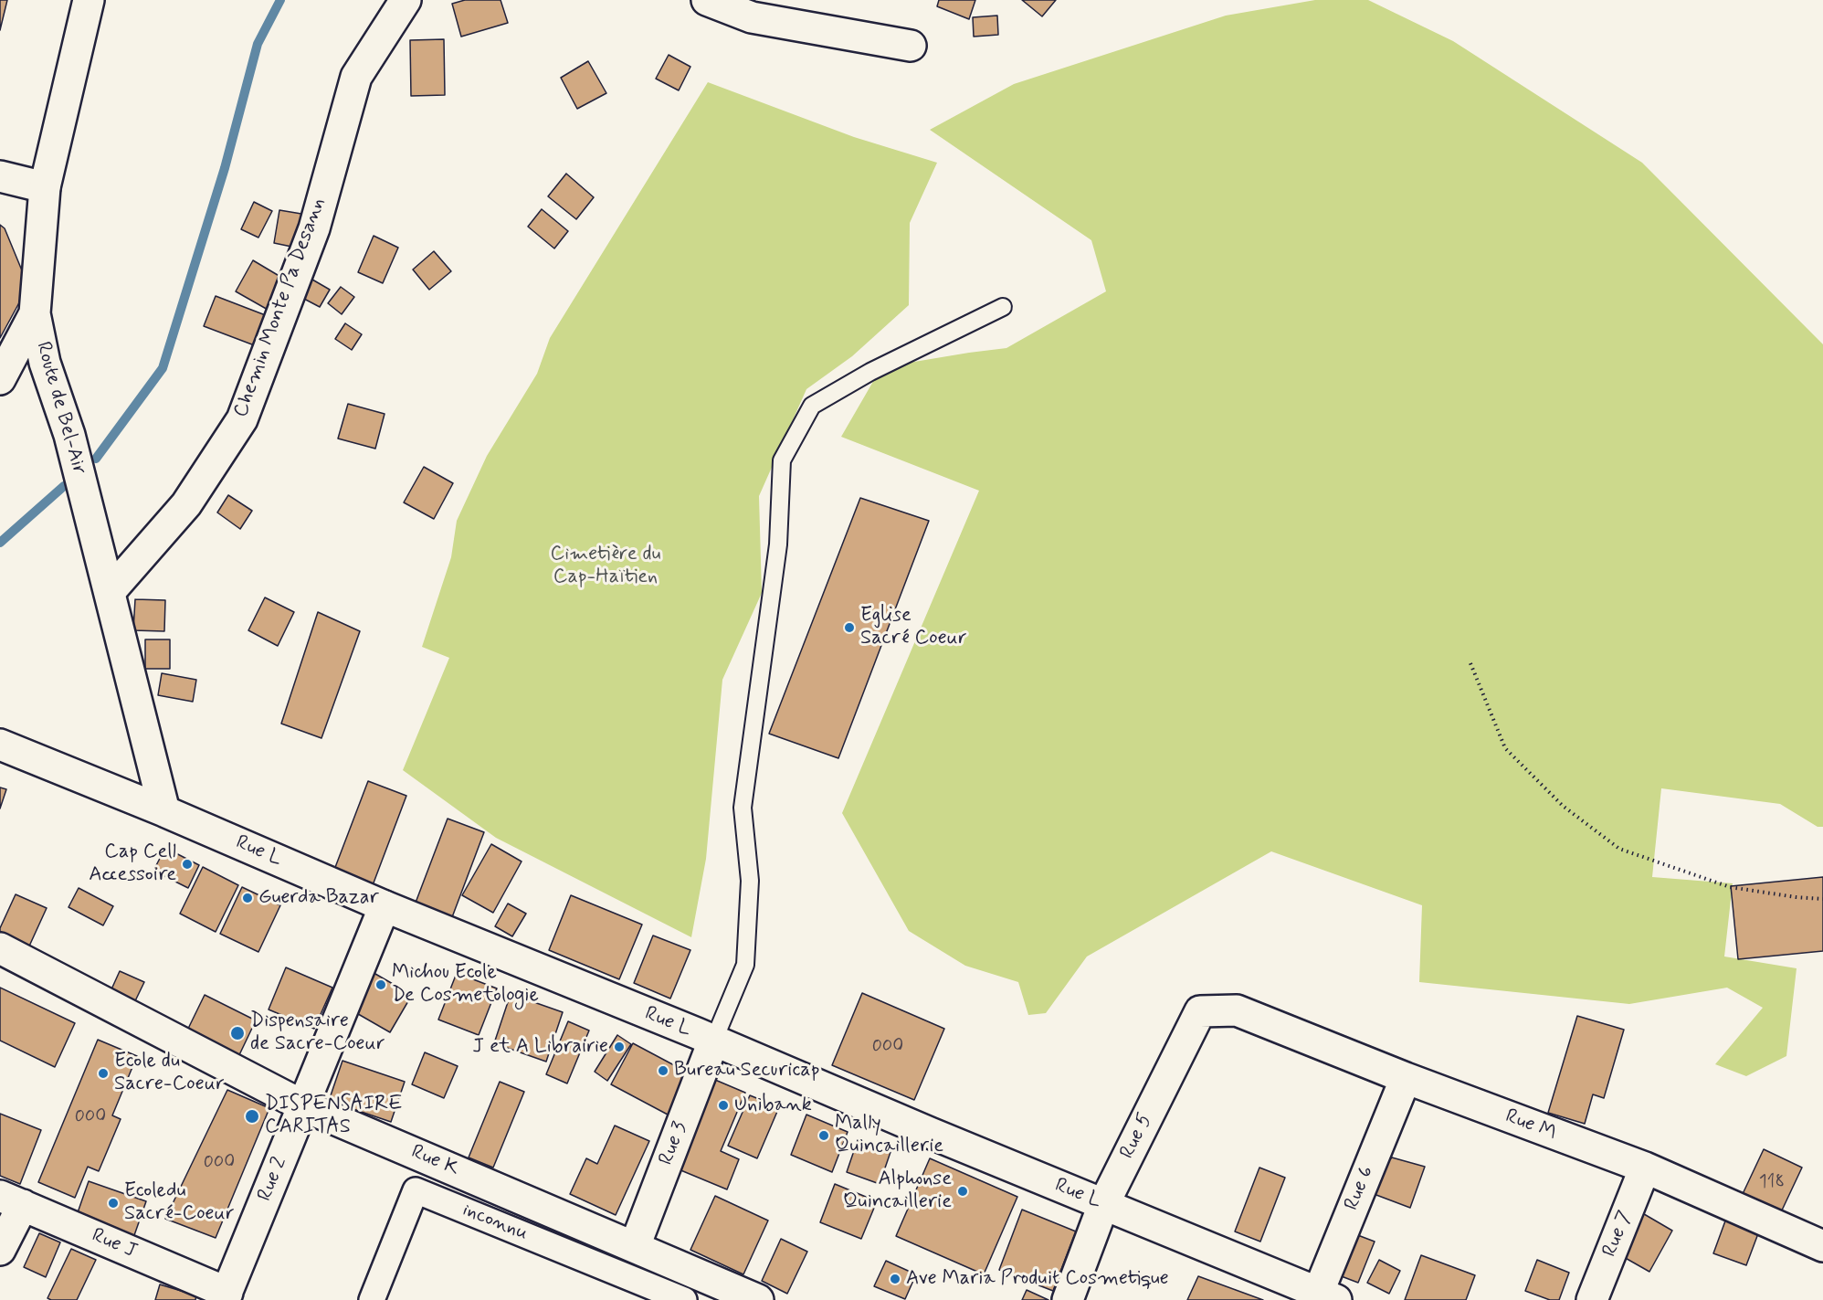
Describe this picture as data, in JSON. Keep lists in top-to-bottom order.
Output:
{
  "streets": {
    "street": [
      "Chemin Monte Pa Desann",
      "Route de Bel-Air",
      "Rue L",
      "Rue M",
      "Rue 5",
      "Rue 3",
      "Rue K",
      "Rue 2",
      "Rue 6",
      "inconnu",
      "Rue 7",
      "Rue J"
    ]
  },
  "crossings": [
    ["Chemin Monte Pa Desann", "Route de Bel-Air"],
    ["Route de Bel-Air", "Rue L"],
    ["Rue L", "Rue 5"],
    ["Rue L", "Rue 3"],
    ["Rue L", "Rue 2"],
    ["Rue L", "Rue 6"],
    ["Rue M", "Rue 5"],
    ["Rue M", "Rue 6"],
    ["Rue M", "Rue 7"],
    ["Rue 3", "Rue K"],
    ["Rue K", "Rue 2"],
    ["Rue 2", "Rue J"]
  ],
  "parks": ["Cimetière du Cap-Haïtien"],
  "places": [
    "Eglise Sacré Coeur",
    "Cap Cell Accessoire",
    "Guerda Bazar",
    "Michou Ecole De Cosmetologie",
    "Dispensaire de Sacre-Coeur",
    "J et A Librairie",
    "Bureau Securicap",
    "Ecole du Sacre-Coeur",
    "Unibank",
    "DISPENSAIRE CARITAS",
    "Mally Quincaillerie",
    "Alphonse Quincaillerie",
    "Ecoledu Sacré-Coeur",
    "Ave Maria Produit Cosmetique"
  ],
  "house_numbers": [
    "000",
    "000",
    "000",
    "118"
  ]
}
